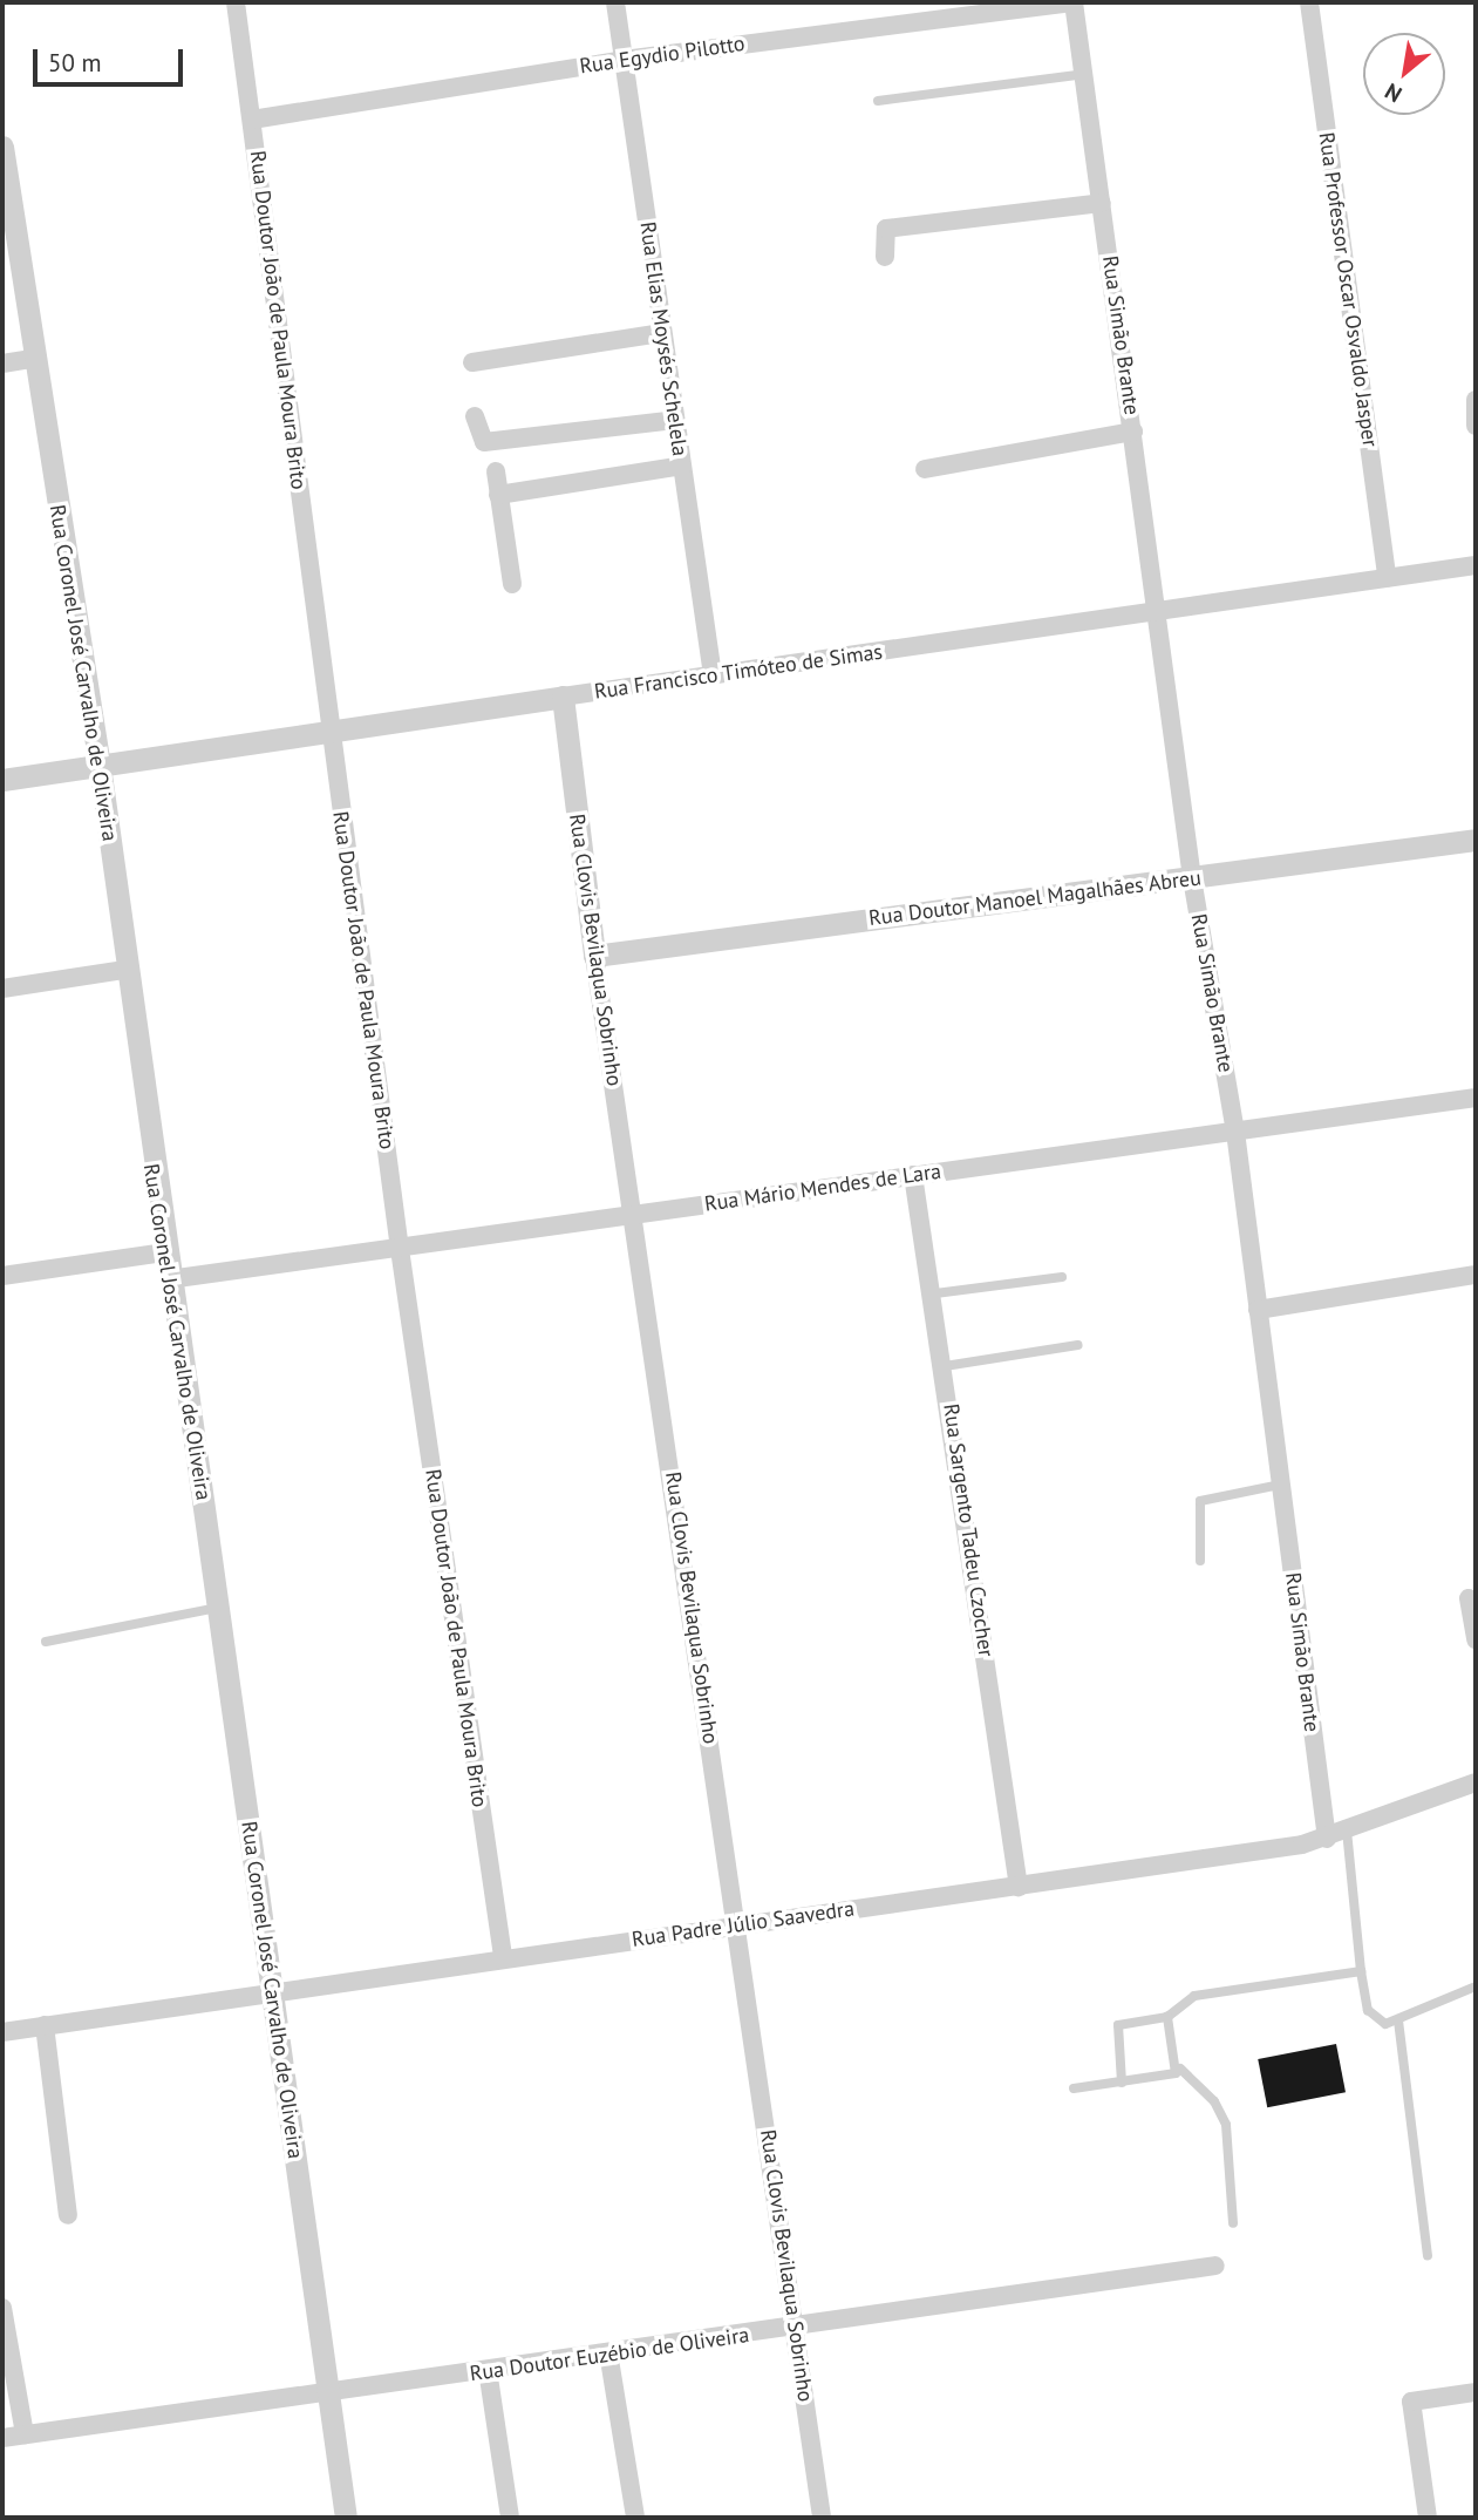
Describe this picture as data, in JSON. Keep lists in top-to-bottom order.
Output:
{
  "streets": {
    "street": [
      "Rua Egydio Pilotto",
      "Rua Professor Oscar Osvaldo Jasper",
      "Rua Doutor João de Paula Moura Brito",
      "Rua Simão Brante",
      "Rua Elias Moysés Schelela",
      "Rua Francisco Timóteo de Simas",
      "Rua Coronel José Carvalho de Oliveira",
      "Rua Doutor Manoel Magalhães Abreu",
      "Rua Clovis Bevilaqua Sobrinho",
      "Rua Mário Mendes de Lara",
      "Rua Sargento Tadeu Czocher",
      "Rua Padre Júlio Saavedra",
      "Rua Doutor Euzébio de Oliveira"
    ]
  },
  "crossings": [
    ["Rua Egydio Pilotto", "Rua Doutor João de Paula Moura Brito"],
    ["Rua Egydio Pilotto", "Rua Simão Brante"],
    ["Rua Egydio Pilotto", "Rua Elias Moysés Schelela"],
    ["Rua Professor Oscar Osvaldo Jasper", "Rua Francisco Timóteo de Simas"],
    ["Rua Doutor João de Paula Moura Brito", "Rua Francisco Timóteo de Simas"],
    ["Rua Doutor João de Paula Moura Brito", "Rua Mário Mendes de Lara"],
    ["Rua Doutor João de Paula Moura Brito", "Rua Padre Júlio Saavedra"],
    ["Rua Simão Brante", "Rua Francisco Timóteo de Simas"],
    ["Rua Simão Brante", "Rua Doutor Manoel Magalhães Abreu"],
    ["Rua Simão Brante", "Rua Mário Mendes de Lara"],
    ["Rua Simão Brante", "Rua Padre Júlio Saavedra"],
    ["Rua Elias Moysés Schelela", "Rua Francisco Timóteo de Simas"],
    ["Rua Francisco Timóteo de Simas", "Rua Coronel José Carvalho de Oliveira"],
    ["Rua Francisco Timóteo de Simas", "Rua Clovis Bevilaqua Sobrinho"],
    ["Rua Coronel José Carvalho de Oliveira", "Rua Mário Mendes de Lara"],
    ["Rua Coronel José Carvalho de Oliveira", "Rua Padre Júlio Saavedra"],
    ["Rua Coronel José Carvalho de Oliveira", "Rua Doutor Euzébio de Oliveira"],
    ["Rua Doutor Manoel Magalhães Abreu", "Rua Clovis Bevilaqua Sobrinho"],
    ["Rua Clovis Bevilaqua Sobrinho", "Rua Mário Mendes de Lara"],
    ["Rua Clovis Bevilaqua Sobrinho", "Rua Padre Júlio Saavedra"],
    ["Rua Clovis Bevilaqua Sobrinho", "Rua Doutor Euzébio de Oliveira"],
    ["Rua Mário Mendes de Lara", "Rua Sargento Tadeu Czocher"],
    ["Rua Sargento Tadeu Czocher", "Rua Padre Júlio Saavedra"]
  ],
  "scale_bar": "50 m",
  "north": "bottom left"
}
